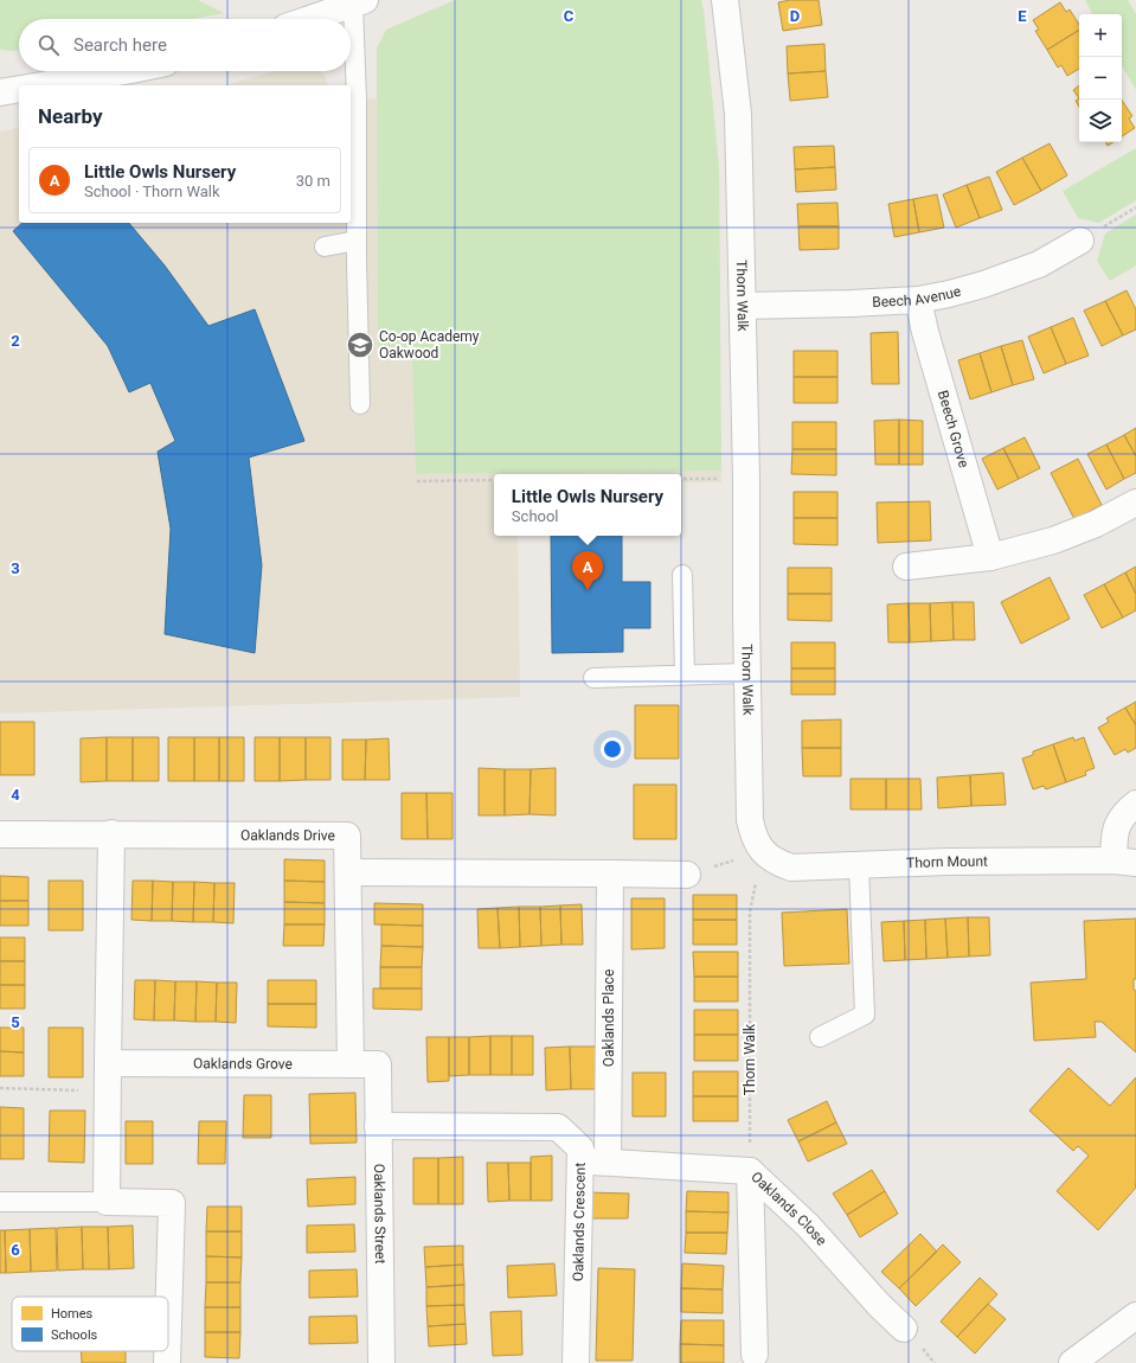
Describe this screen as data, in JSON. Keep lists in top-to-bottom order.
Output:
{
  "streets": {
    "street": [
      "Thorn Walk",
      "Beech Avenue",
      "Beech Grove",
      "Oaklands Drive",
      "Thorn Mount",
      "Oaklands Place",
      "Oaklands Grove",
      "Oaklands Close",
      "Oaklands Street",
      "Oaklands Crescent"
    ]
  },
  "crossings": [
    ["Thorn Walk", "Beech Avenue"],
    ["Thorn Walk", "Thorn Mount"],
    ["Thorn Walk", "Oaklands Close"],
    ["Beech Avenue", "Beech Grove"],
    ["Oaklands Drive", "Oaklands Grove"],
    ["Oaklands Place", "Oaklands Close"],
    ["Oaklands Grove", "Oaklands Street"],
    ["Oaklands Close", "Oaklands Crescent"],
    ["Oaklands Street", "Oaklands Crescent"]
  ],
  "places": {
    "school or university": ["Co-op Academy Oakwood"]
  },
  "legend": ["Homes", "Schools"],
  "page": {
    "map_buttons": ["+", "−"],
    "search": "Search here",
    "heading": "Nearby",
    "list": [
      {
        "mark": "A",
        "name": "Little Owls Nursery",
        "note": "School · Thorn Walk",
        "value": "30 m"
      }
    ],
    "popup": ["Little Owls Nursery", "School"],
    "pins": "A"
  },
  "grid": {
    "columns": ["C", "D", "E"],
    "rows": [
      "2",
      "3",
      "4",
      "5",
      "6"
    ]
  }
}
